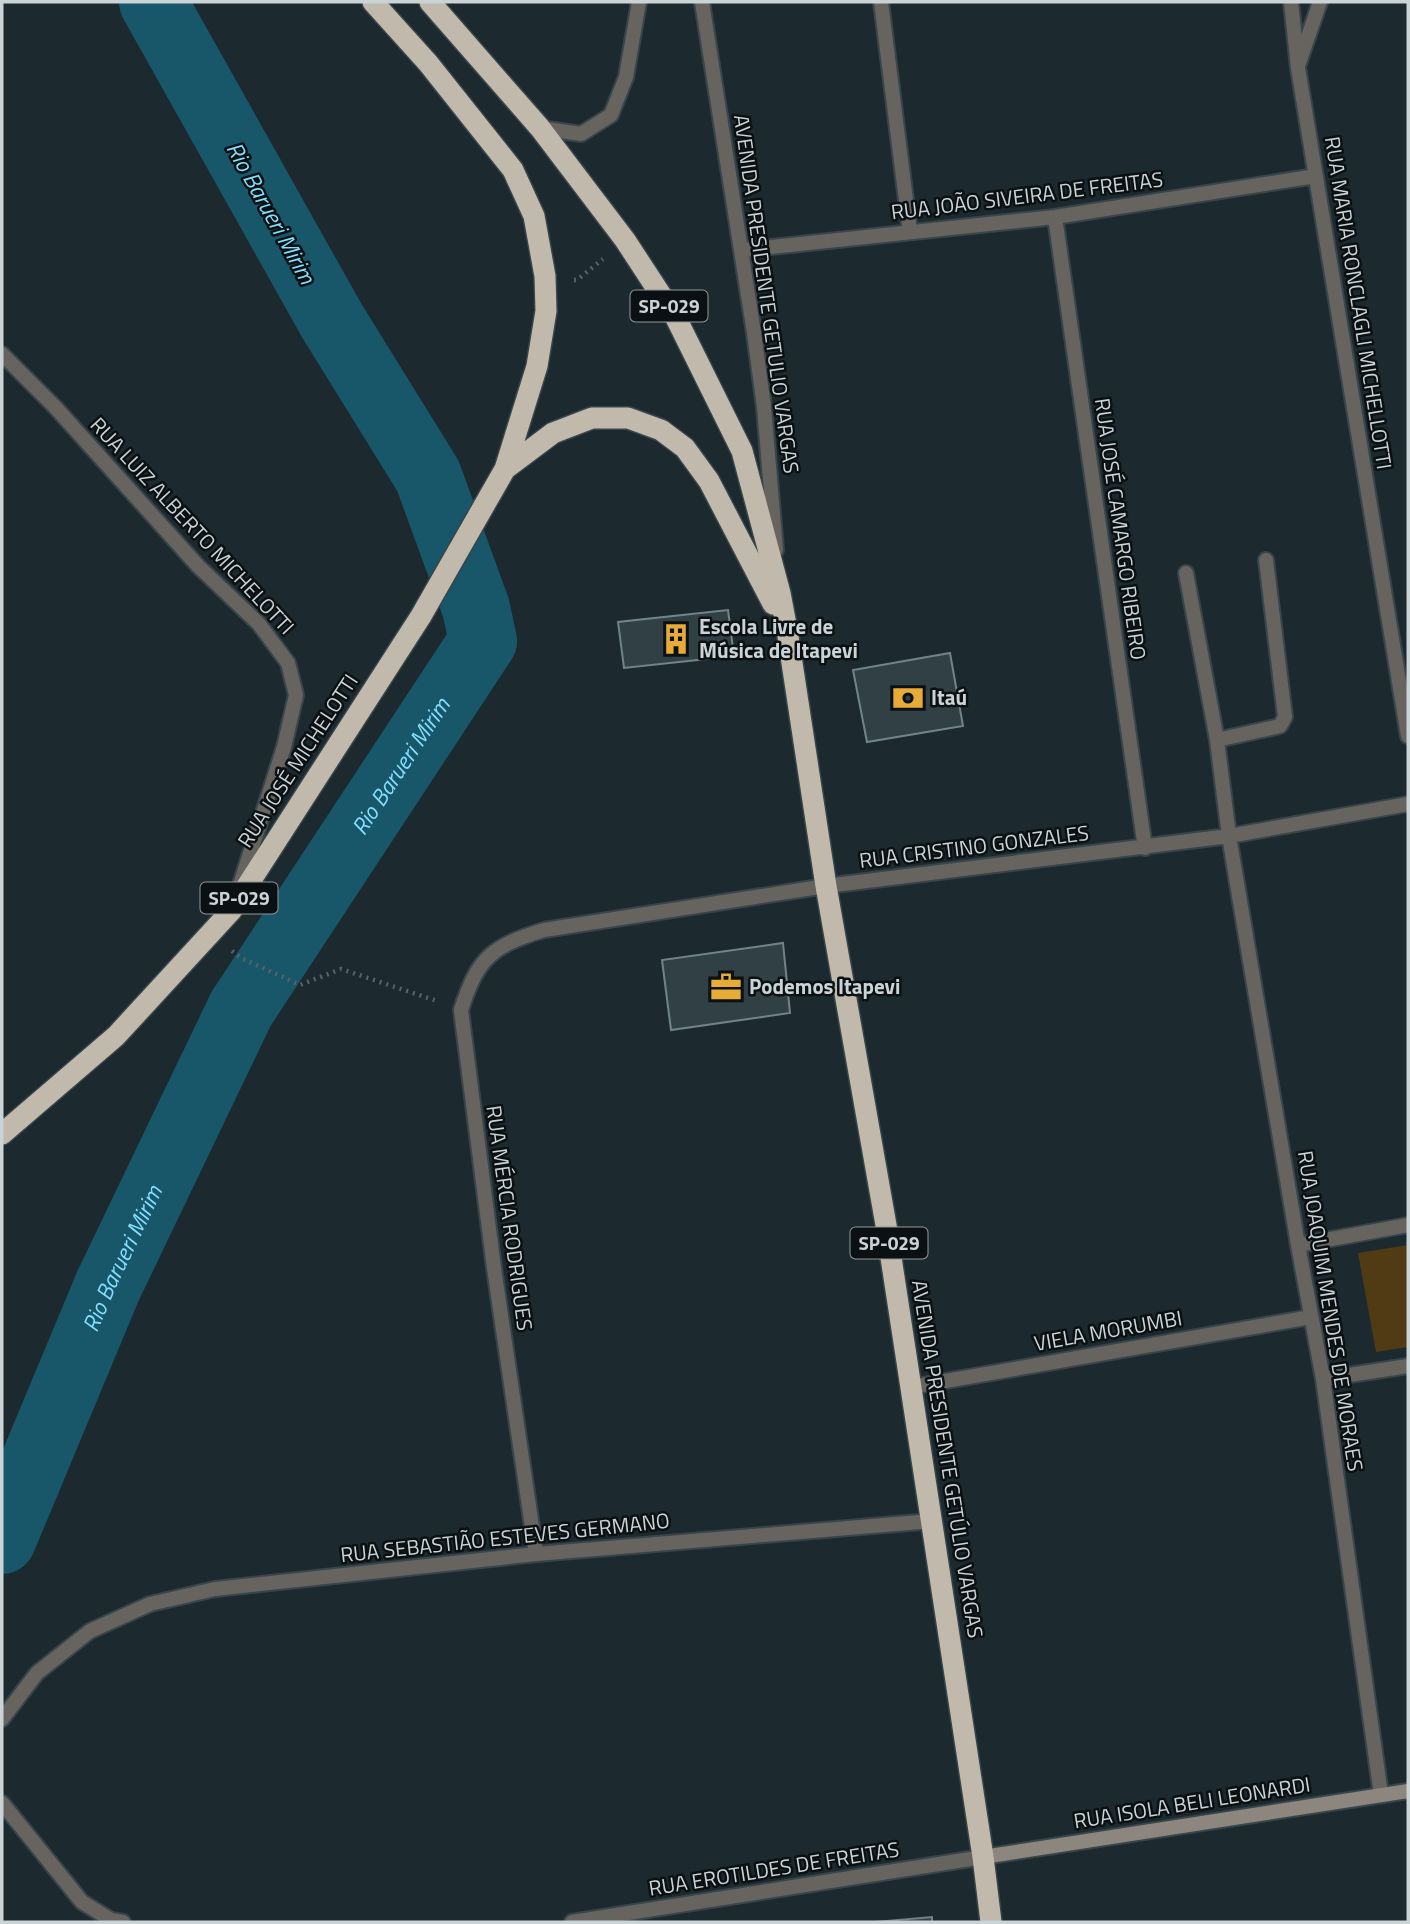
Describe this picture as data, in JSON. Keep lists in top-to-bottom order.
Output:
{
  "streets": {
    "highway": ["SP-029", "RUA JOSÉ MICHELOTTI", "AVENIDA PRESIDENTE GETÚLIO VARGAS"],
    "street": [
      "RUA JOÃO SIVEIRA DE FREITAS",
      "AVENIDA PRESIDENTE GETULIO VARGAS",
      "RUA MARIA RONCLAGLI MICHELLOTTI",
      "RUA LUIZ ALBERTO MICHELOTTI",
      "RUA JOSÉ CAMARGO RIBEIRO",
      "RUA CRISTINO GONZALES",
      "RUA MÉRCIA RODRIGUES",
      "RUA JOAQUIM MENDES DE MORAES",
      "VIELA MORUMBI",
      "RUA SEBASTIÃO ESTEVES GERMANO",
      "RUA ISOLA BELI LEONARDI",
      "RUA EROTILDES DE FREITAS"
    ]
  },
  "crossings": [
    ["RUA JOÃO SIVEIRA DE FREITAS", "AVENIDA PRESIDENTE GETULIO VARGAS"],
    ["RUA JOÃO SIVEIRA DE FREITAS", "RUA MARIA RONCLAGLI MICHELLOTTI"],
    ["RUA JOÃO SIVEIRA DE FREITAS", "RUA JOSÉ CAMARGO RIBEIRO"],
    ["AVENIDA PRESIDENTE GETULIO VARGAS", "SP-029"],
    ["SP-029", "RUA JOSÉ MICHELOTTI"],
    ["SP-029", "AVENIDA PRESIDENTE GETÚLIO VARGAS"],
    ["RUA LUIZ ALBERTO MICHELOTTI", "RUA JOSÉ MICHELOTTI"],
    ["RUA JOSÉ CAMARGO RIBEIRO", "RUA CRISTINO GONZALES"],
    ["RUA CRISTINO GONZALES", "RUA MÉRCIA RODRIGUES"],
    ["RUA CRISTINO GONZALES", "RUA JOAQUIM MENDES DE MORAES"],
    ["RUA CRISTINO GONZALES", "AVENIDA PRESIDENTE GETÚLIO VARGAS"],
    ["RUA MÉRCIA RODRIGUES", "RUA SEBASTIÃO ESTEVES GERMANO"],
    ["RUA JOAQUIM MENDES DE MORAES", "VIELA MORUMBI"],
    ["RUA JOAQUIM MENDES DE MORAES", "RUA ISOLA BELI LEONARDI"],
    ["VIELA MORUMBI", "AVENIDA PRESIDENTE GETÚLIO VARGAS"],
    ["AVENIDA PRESIDENTE GETÚLIO VARGAS", "RUA SEBASTIÃO ESTEVES GERMANO"],
    ["AVENIDA PRESIDENTE GETÚLIO VARGAS", "RUA ISOLA BELI LEONARDI"],
    ["AVENIDA PRESIDENTE GETÚLIO VARGAS", "RUA EROTILDES DE FREITAS"],
    ["RUA ISOLA BELI LEONARDI", "RUA EROTILDES DE FREITAS"]
  ],
  "water": ["Rio Barueri Mirim"],
  "places": {
    "building": ["Escola Livre de Música de Itapevi"],
    "bank": ["Itaú"],
    "office": ["Podemos Itapevi"]
  }
}
